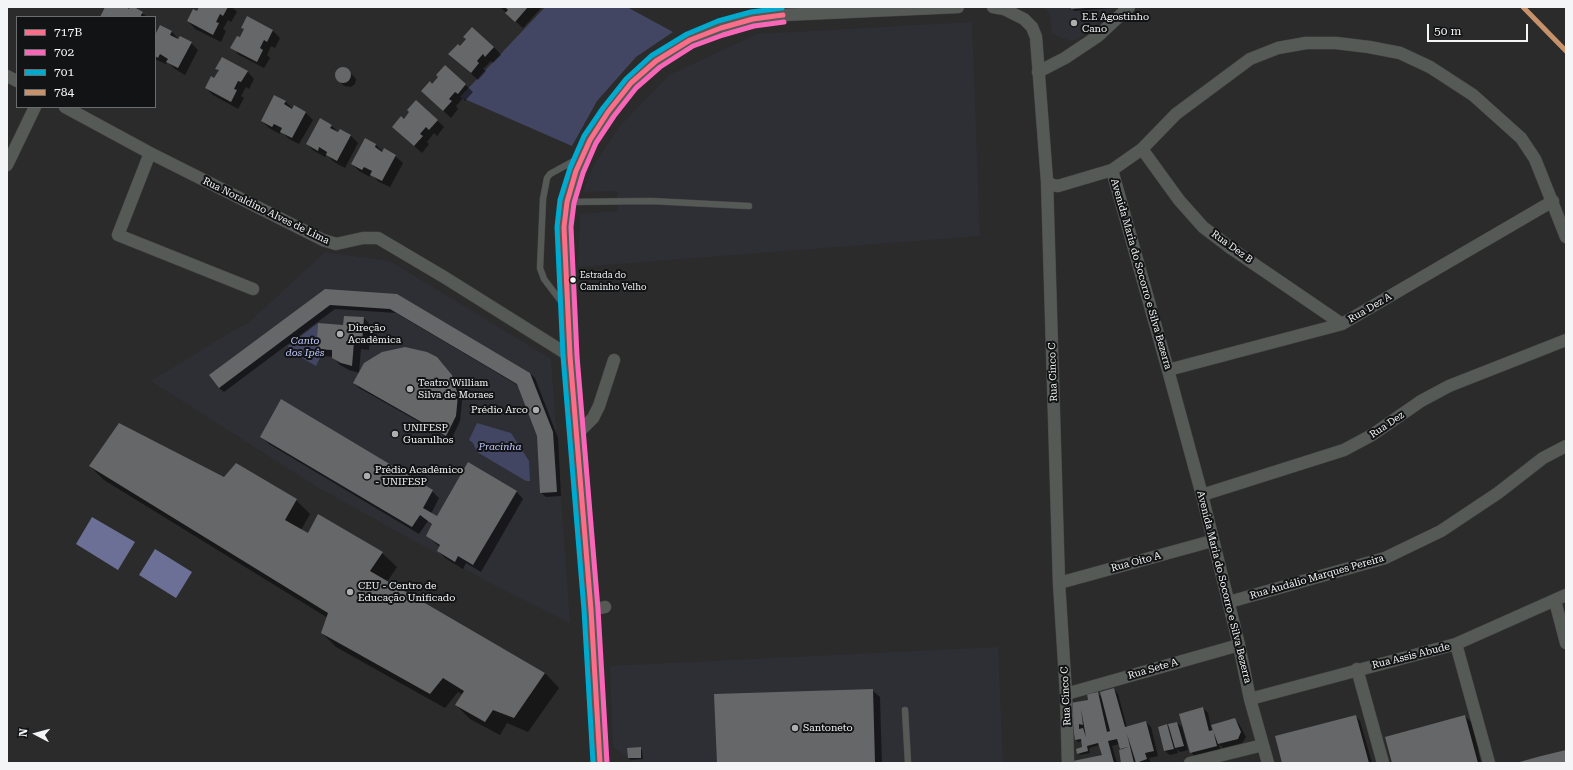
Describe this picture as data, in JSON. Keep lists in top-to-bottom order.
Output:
{
  "streets": {
    "street": [
      "Rua Noraldino Alves de Lima",
      "Rua Dez B",
      "Avenida Maria do Socorro e Silva Bezerra",
      "Rua Dez A",
      "Rua Cinco C",
      "Rua Dez",
      "Rua Oito A",
      "Rua Audálio Marques Pereira",
      "Rua Assis Abude",
      "Rua Sete A"
    ]
  },
  "crossings": [
    ["Rua Dez B", "Avenida Maria do Socorro e Silva Bezerra"],
    ["Rua Dez B", "Rua Dez A"],
    ["Avenida Maria do Socorro e Silva Bezerra", "Rua Dez A"],
    ["Avenida Maria do Socorro e Silva Bezerra", "Rua Dez"],
    ["Avenida Maria do Socorro e Silva Bezerra", "Rua Oito A"],
    ["Avenida Maria do Socorro e Silva Bezerra", "Rua Audálio Marques Pereira"],
    ["Avenida Maria do Socorro e Silva Bezerra", "Rua Assis Abude"],
    ["Avenida Maria do Socorro e Silva Bezerra", "Rua Sete A"],
    ["Rua Cinco C", "Rua Oito A"],
    ["Rua Cinco C", "Rua Sete A"]
  ],
  "parks": ["Canto dos Ipês", "Pracinha"],
  "places": [
    "E.E Agostinho Cano",
    "Estrada do Caminho Velho",
    "Direção Acadêmica",
    "Teatro William Silva de Moraes",
    "Prédio Arco",
    "UNIFESP Guarulhos",
    "Prédio Acadêmico - UNIFESP",
    "CEU - Centro de Educação Unificado",
    "Santoneto"
  ],
  "lines": [
    "transit line 784",
    "transit line 701",
    "transit line 717B",
    "transit line 702"
  ],
  "legend": [
    "717B",
    "702",
    "701",
    "784"
  ],
  "scale_bar": "50 m",
  "north": "left"
}
